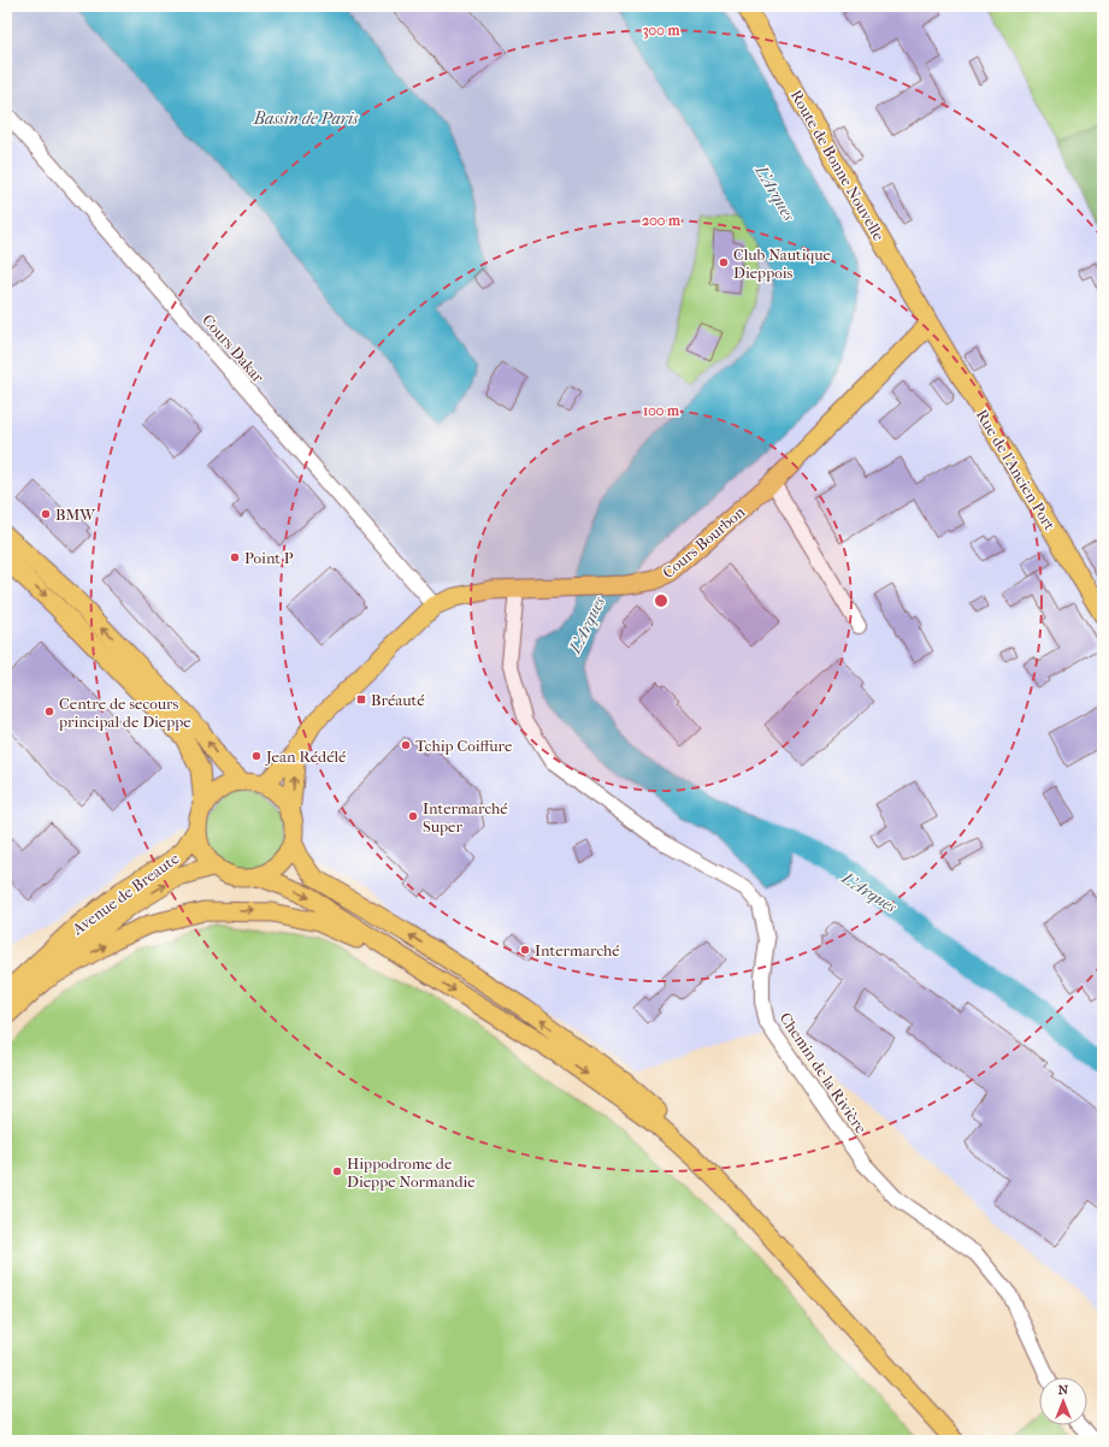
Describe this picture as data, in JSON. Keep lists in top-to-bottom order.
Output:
{
  "streets": {
    "main road": [
      "Route de Bonne Nouvelle",
      "Rue de l'Ancien Port",
      "Cours Bourbon",
      "Avenue de Breaute"
    ],
    "street": ["Cours Dakar", "Chemin de la Rivière"]
  },
  "crossings": [
    ["Route de Bonne Nouvelle", "Rue de l'Ancien Port"],
    ["Route de Bonne Nouvelle", "Cours Bourbon"],
    ["Cours Dakar", "Cours Bourbon"],
    ["Rue de l'Ancien Port", "Cours Bourbon"],
    ["Cours Bourbon", "Avenue de Breaute"],
    ["Cours Bourbon", "Chemin de la Rivière"]
  ],
  "water": ["Bassin de Paris", "L'Arques"],
  "places": {
    "other": [
      "Club Nautique Dieppois",
      "BMW",
      "Point P",
      "Centre de secours principal de Dieppe",
      "Tchip Coiffure",
      "Jean Rédélé",
      "Intermarché Super",
      "Intermarché",
      "Hippodrome de Dieppe Normandie"
    ],
    "transit": ["Bréauté"]
  },
  "north": "top",
  "rings": ["300 m", "200 m", "100 m"]
}
